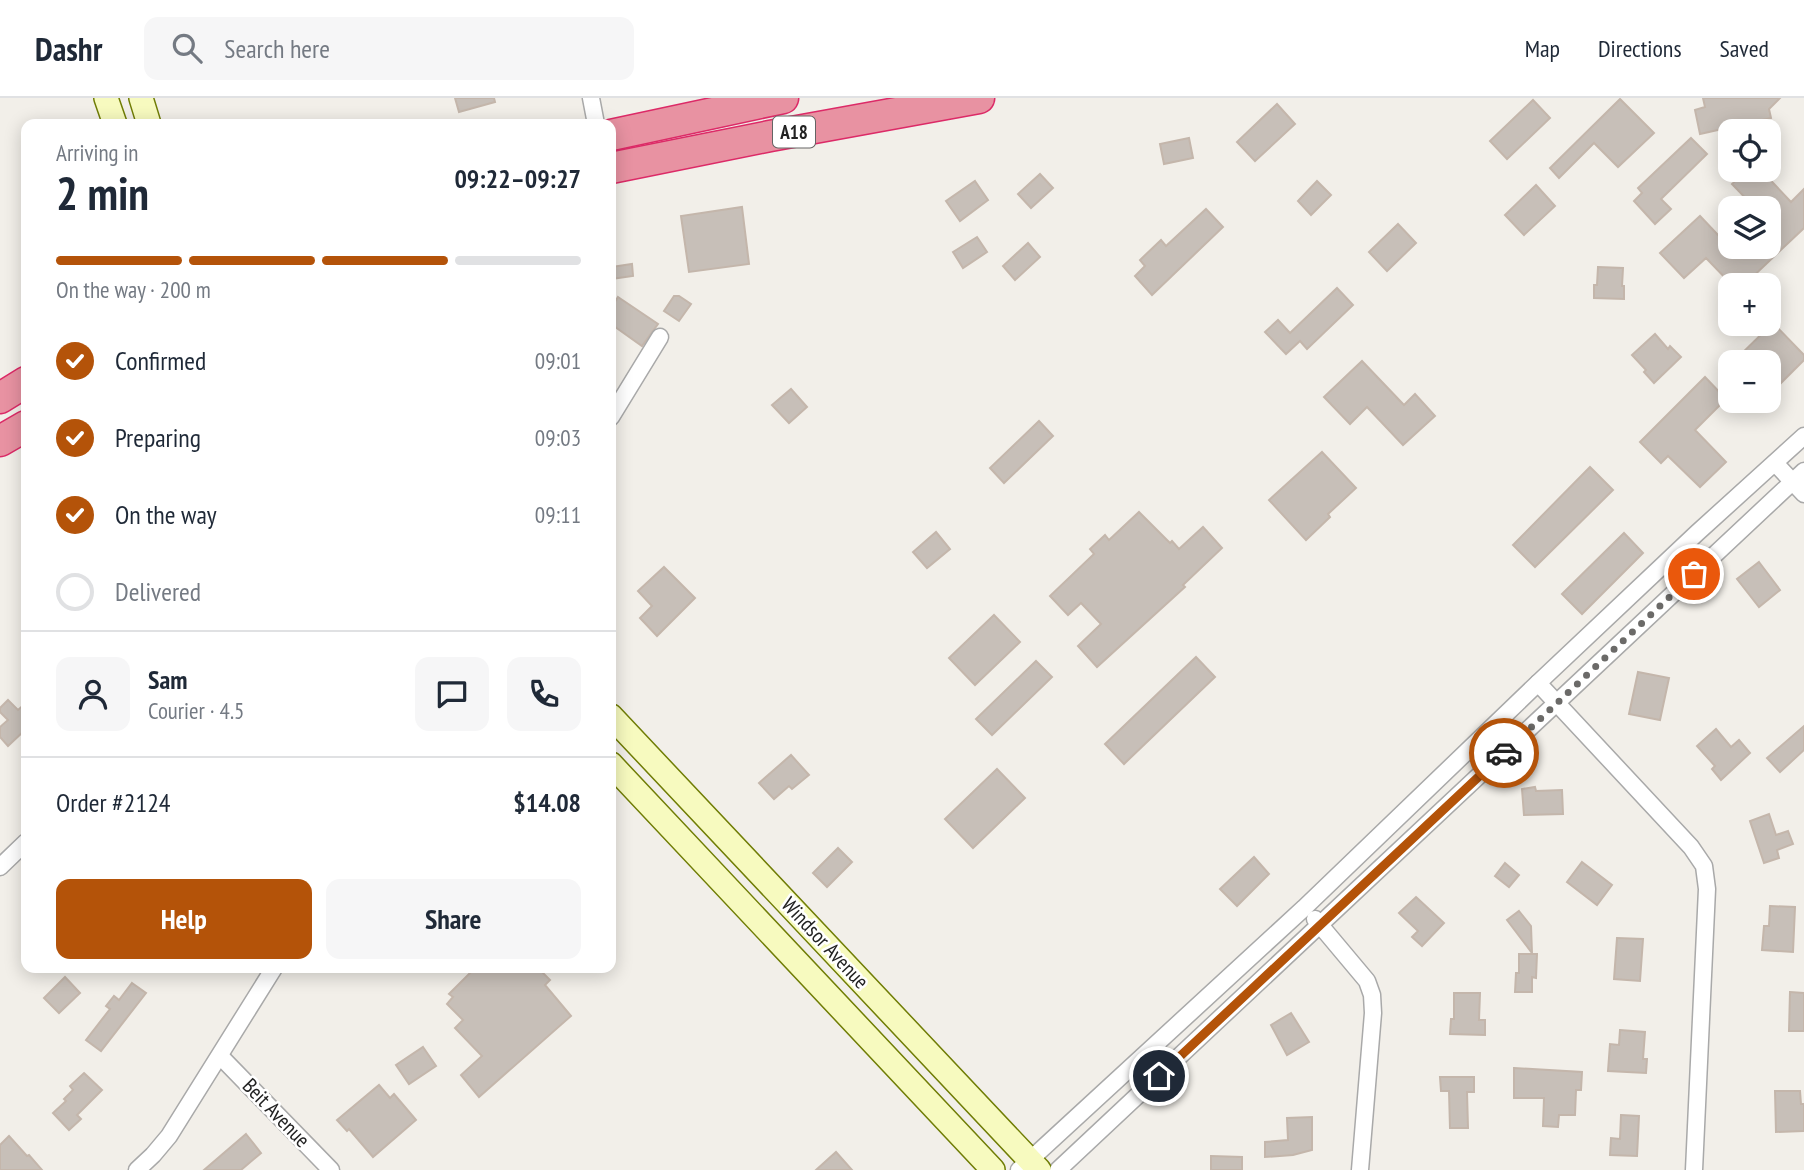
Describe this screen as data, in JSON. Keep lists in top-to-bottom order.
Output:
{
  "streets": {
    "highway": ["A18"],
    "main road": ["Windsor Avenue"],
    "street": ["Beit Avenue"]
  },
  "page": {
    "header": "Dashr",
    "search": "Search here",
    "nav": ["Map", "Directions", "Saved"],
    "map_buttons": ["+", "−"],
    "heading": ["2 min", "Arriving in", "09:22–09:27"],
    "panel": [
      "Sam",
      "Courier · 4.5",
      "Order #2124",
      "$14.08"
    ],
    "bar": "On the way · 200 m",
    "list": [
      ["Confirmed", "09:01"],
      ["Preparing", "09:03"],
      ["On the way", "09:11"],
      "Delivered"
    ],
    "buttons": ["Help", "Share"]
  }
}
